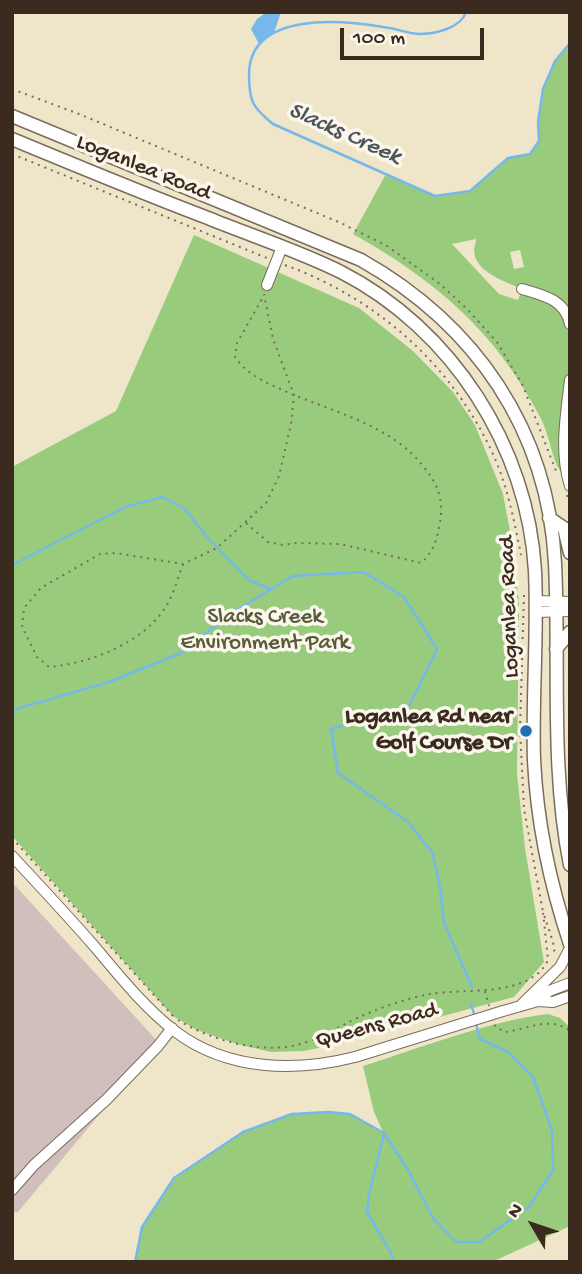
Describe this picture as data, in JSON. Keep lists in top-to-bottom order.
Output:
{
  "streets": {
    "main road": ["Loganlea Road"],
    "street": ["Queens Road"]
  },
  "water": ["Slacks Creek"],
  "parks": ["Slacks Creek Environment Park"],
  "places": ["Loganlea Rd near Golf Course Dr"],
  "scale_bar": "100 m",
  "north": "top left"
}
